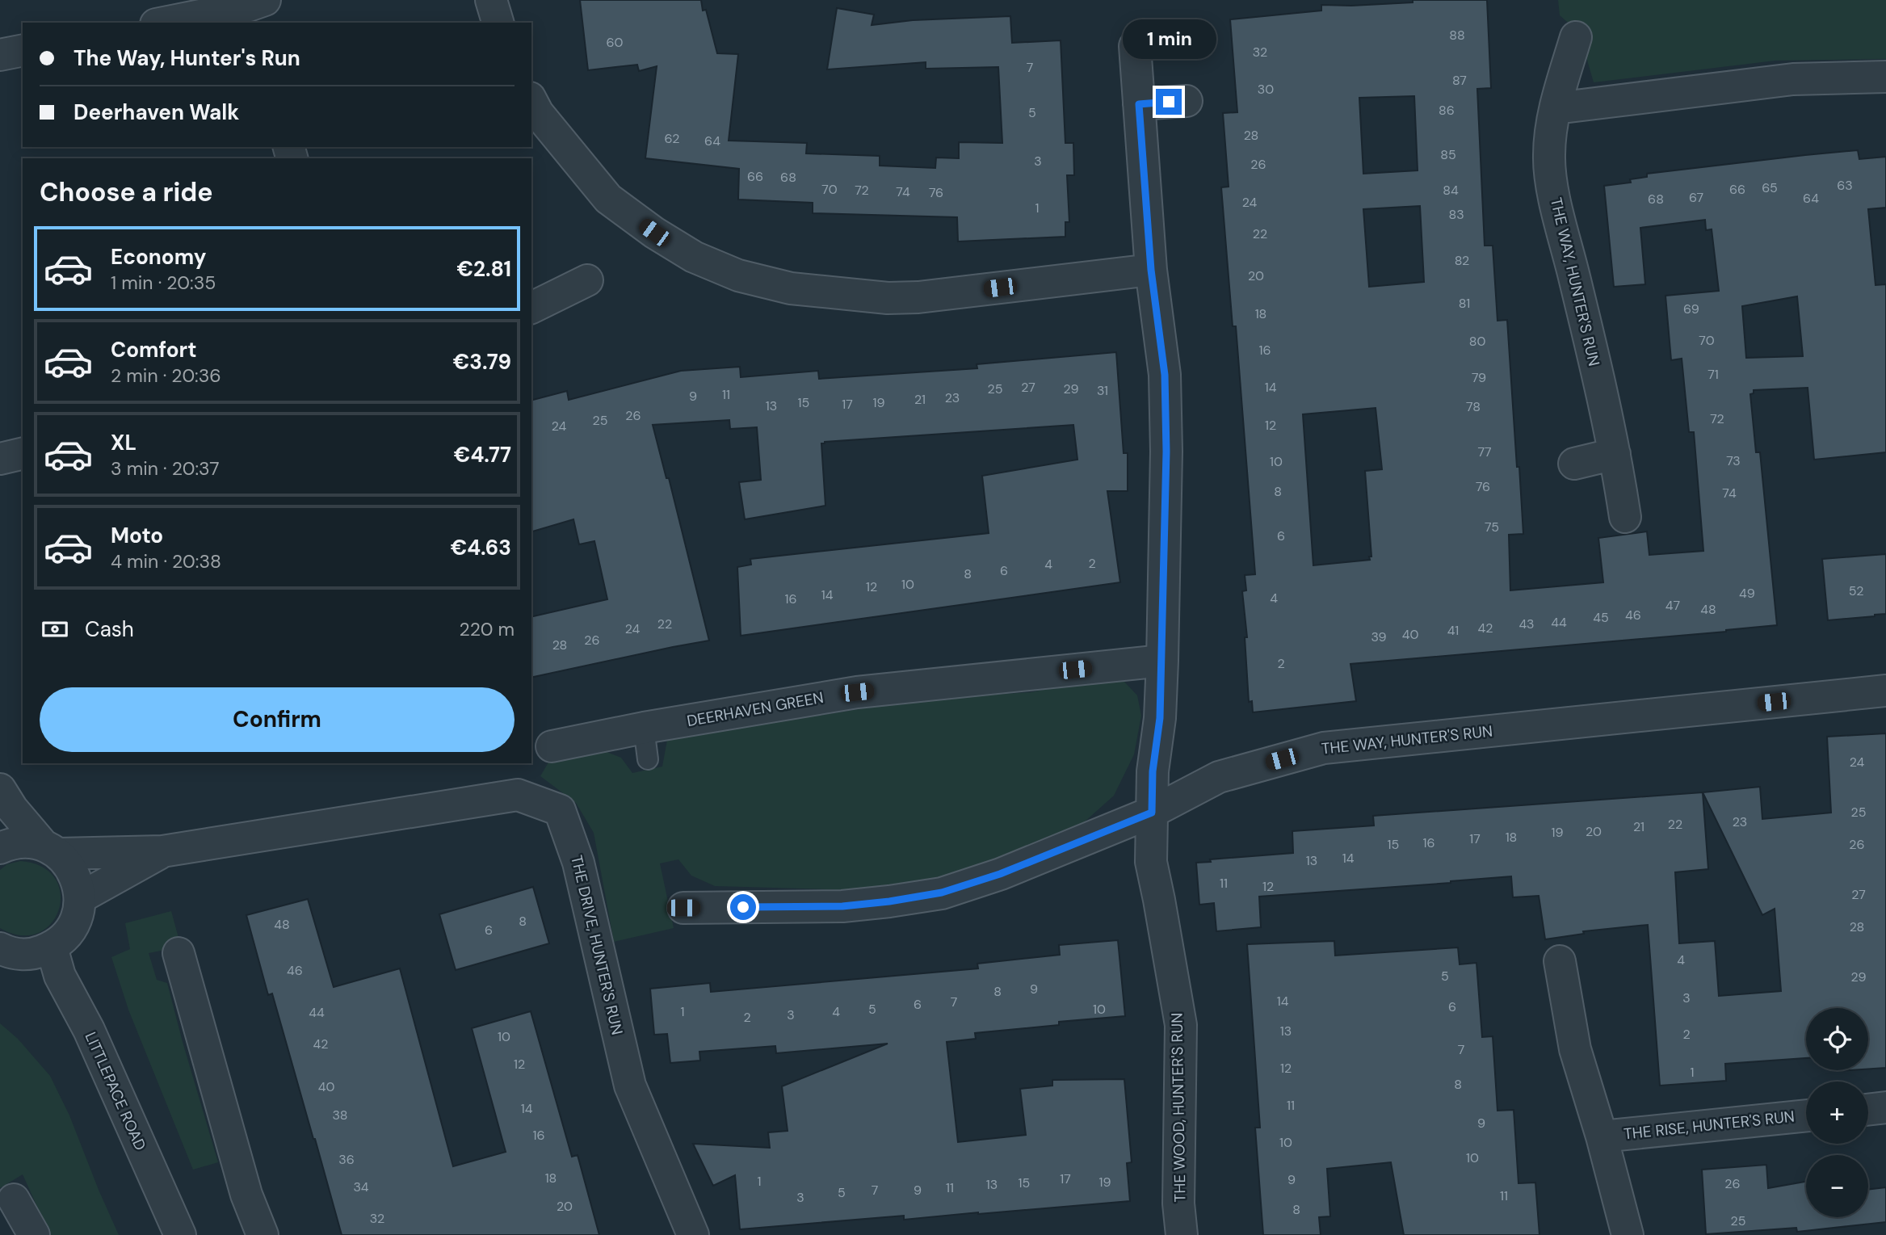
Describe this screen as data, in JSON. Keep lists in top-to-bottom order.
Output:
{
  "streets": {
    "street": [
      "THE WAY, HUNTER'S RUN",
      "DEERHAVEN GREEN",
      "THE DRIVE, HUNTER'S RUN",
      "LITTLEPACE ROAD",
      "THE WOOD, HUNTER'S RUN",
      "THE RISE, HUNTER'S RUN"
    ]
  },
  "crossings": [
    ["THE WAY, HUNTER'S RUN", "THE WOOD, HUNTER'S RUN"],
    ["DEERHAVEN GREEN", "THE WOOD, HUNTER'S RUN"]
  ],
  "house_numbers": [
    "88",
    "60",
    "32",
    "7",
    "87",
    "30",
    "86",
    "5",
    "28",
    "62",
    "64",
    "85",
    "3",
    "26",
    "66",
    "68",
    "63",
    "65",
    "70",
    "66",
    "72",
    "84",
    "74",
    "76",
    "67",
    "64",
    "68",
    "24",
    "1",
    "83",
    "22",
    "82",
    "20",
    "81",
    "69",
    "18",
    "70",
    "80",
    "16",
    "71",
    "79",
    "27",
    "14",
    "25",
    "29",
    "31",
    "11",
    "9",
    "23",
    "21",
    "15",
    "19",
    "17",
    "13",
    "78",
    "26",
    "72",
    "25",
    "12",
    "24",
    "77",
    "73",
    "10",
    "76",
    "8",
    "74",
    "75",
    "6",
    "2",
    "4",
    "6",
    "8",
    "10",
    "12",
    "52",
    "49",
    "14",
    "4",
    "16",
    "47",
    "48",
    "46",
    "45",
    "44",
    "22",
    "43",
    "42",
    "24",
    "41",
    "40",
    "39",
    "26",
    "28",
    "2",
    "24",
    "25",
    "23",
    "22",
    "21",
    "20",
    "19",
    "18",
    "17",
    "16",
    "15",
    "26",
    "14",
    "13",
    "11",
    "12",
    "27",
    "8",
    "48",
    "28",
    "6",
    "4",
    "46",
    "5",
    "29",
    "9",
    "8",
    "3",
    "14",
    "7",
    "6",
    "6",
    "5",
    "10",
    "1",
    "4",
    "44",
    "3",
    "2",
    "13",
    "2",
    "10",
    "42",
    "7",
    "12",
    "12",
    "1",
    "8",
    "40",
    "11",
    "14",
    "38",
    "9",
    "16",
    "10",
    "10",
    "36",
    "18",
    "17",
    "9",
    "1",
    "19",
    "15",
    "26",
    "13",
    "34",
    "11",
    "7",
    "9",
    "5",
    "11",
    "3",
    "20",
    "8",
    "32",
    "25"
  ],
  "page": {
    "bubble": "1 min",
    "banner": ["The Way, Hunter's Run", "Deerhaven Walk"],
    "heading": "Choose a ride",
    "list": [
      {
        "name": "Economy",
        "note": "1 min · 20:35",
        "value": "€2.81"
      },
      {
        "name": "Comfort",
        "note": "2 min · 20:36",
        "value": "€3.79"
      },
      {
        "name": "XL",
        "note": "3 min · 20:37",
        "value": "€4.77"
      },
      {
        "name": "Moto",
        "note": "4 min · 20:38",
        "value": "€4.63"
      }
    ],
    "pay": ["Cash", "220 m"],
    "buttons": "Confirm",
    "map_buttons": ["+", "−"]
  }
}
